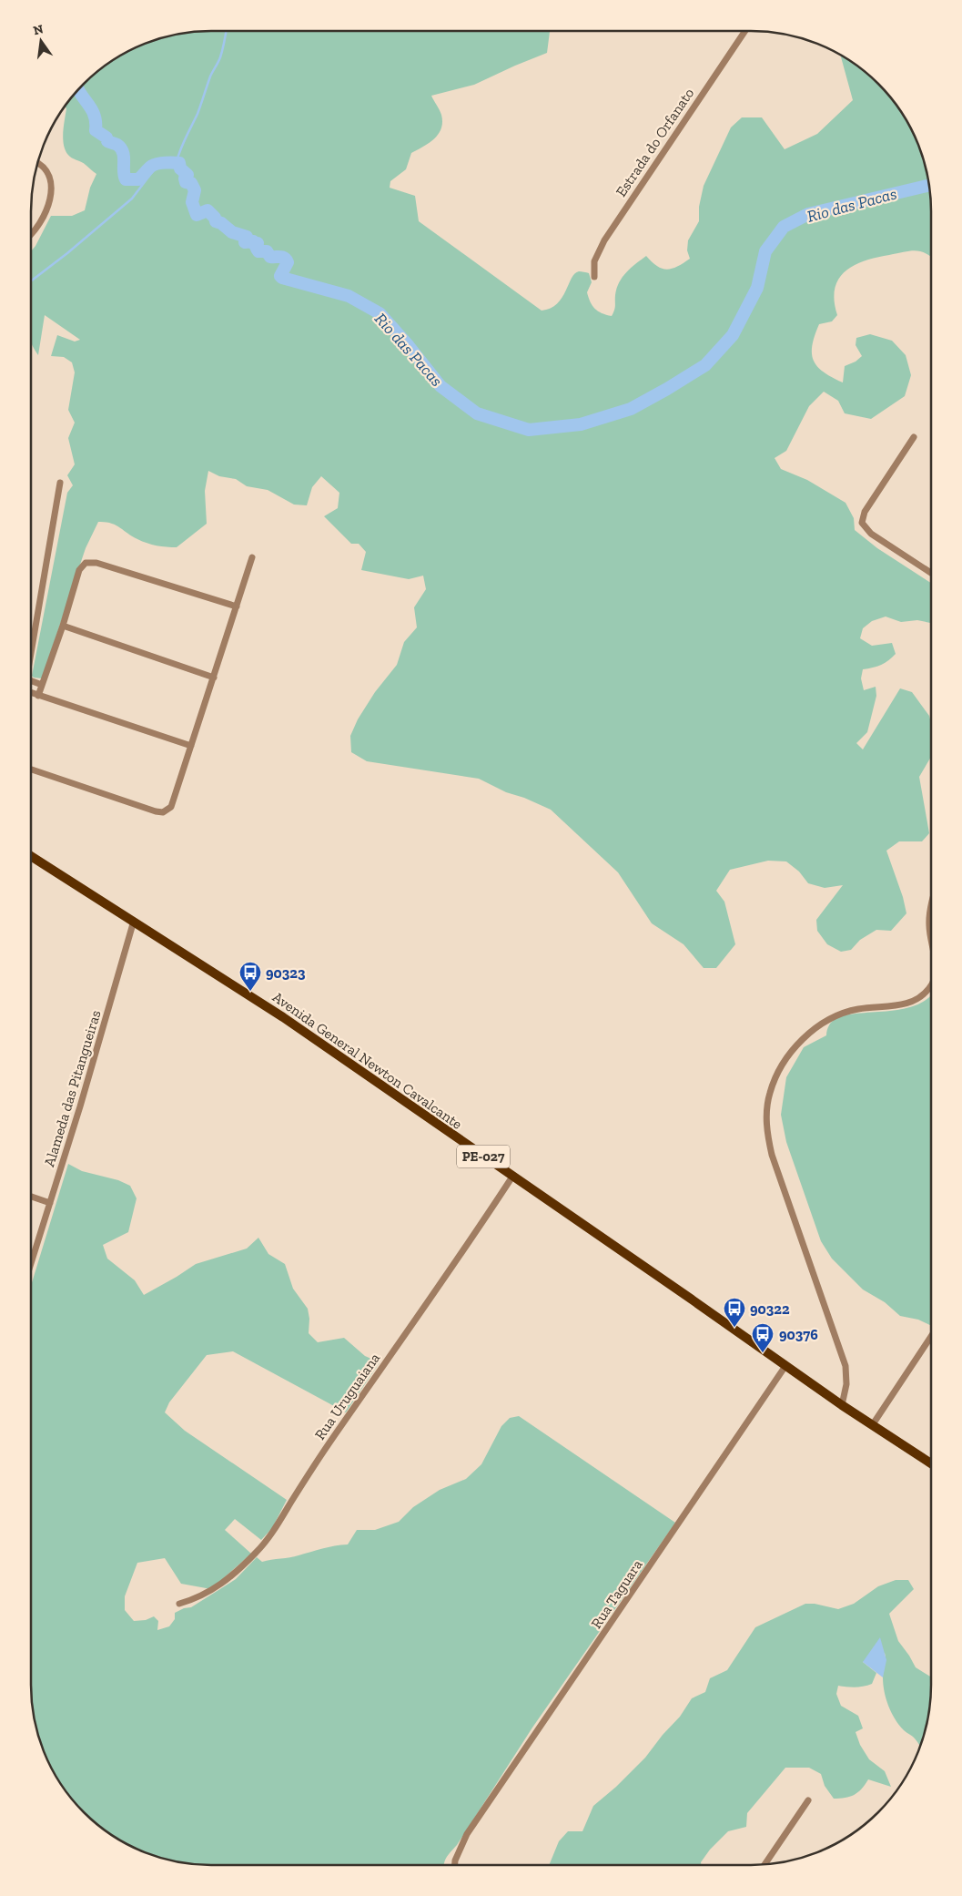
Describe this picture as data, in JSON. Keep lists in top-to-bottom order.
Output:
{
  "streets": {
    "main road": ["Avenida General Newton Cavalcante", "PE-027"],
    "street": [
      "Estrada do Orfanato",
      "Alameda das Pitangueiras",
      "Rua Uruguaiana",
      "Rua Taguara"
    ]
  },
  "crossings": [
    ["Avenida General Newton Cavalcante", "Alameda das Pitangueiras"],
    ["Avenida General Newton Cavalcante", "Rua Uruguaiana"],
    ["Avenida General Newton Cavalcante", "Rua Taguara"]
  ],
  "water": ["Rio das Pacas"],
  "places": {
    "bus stop": ["90323", "90322", "90376"]
  },
  "north": "top"
}
